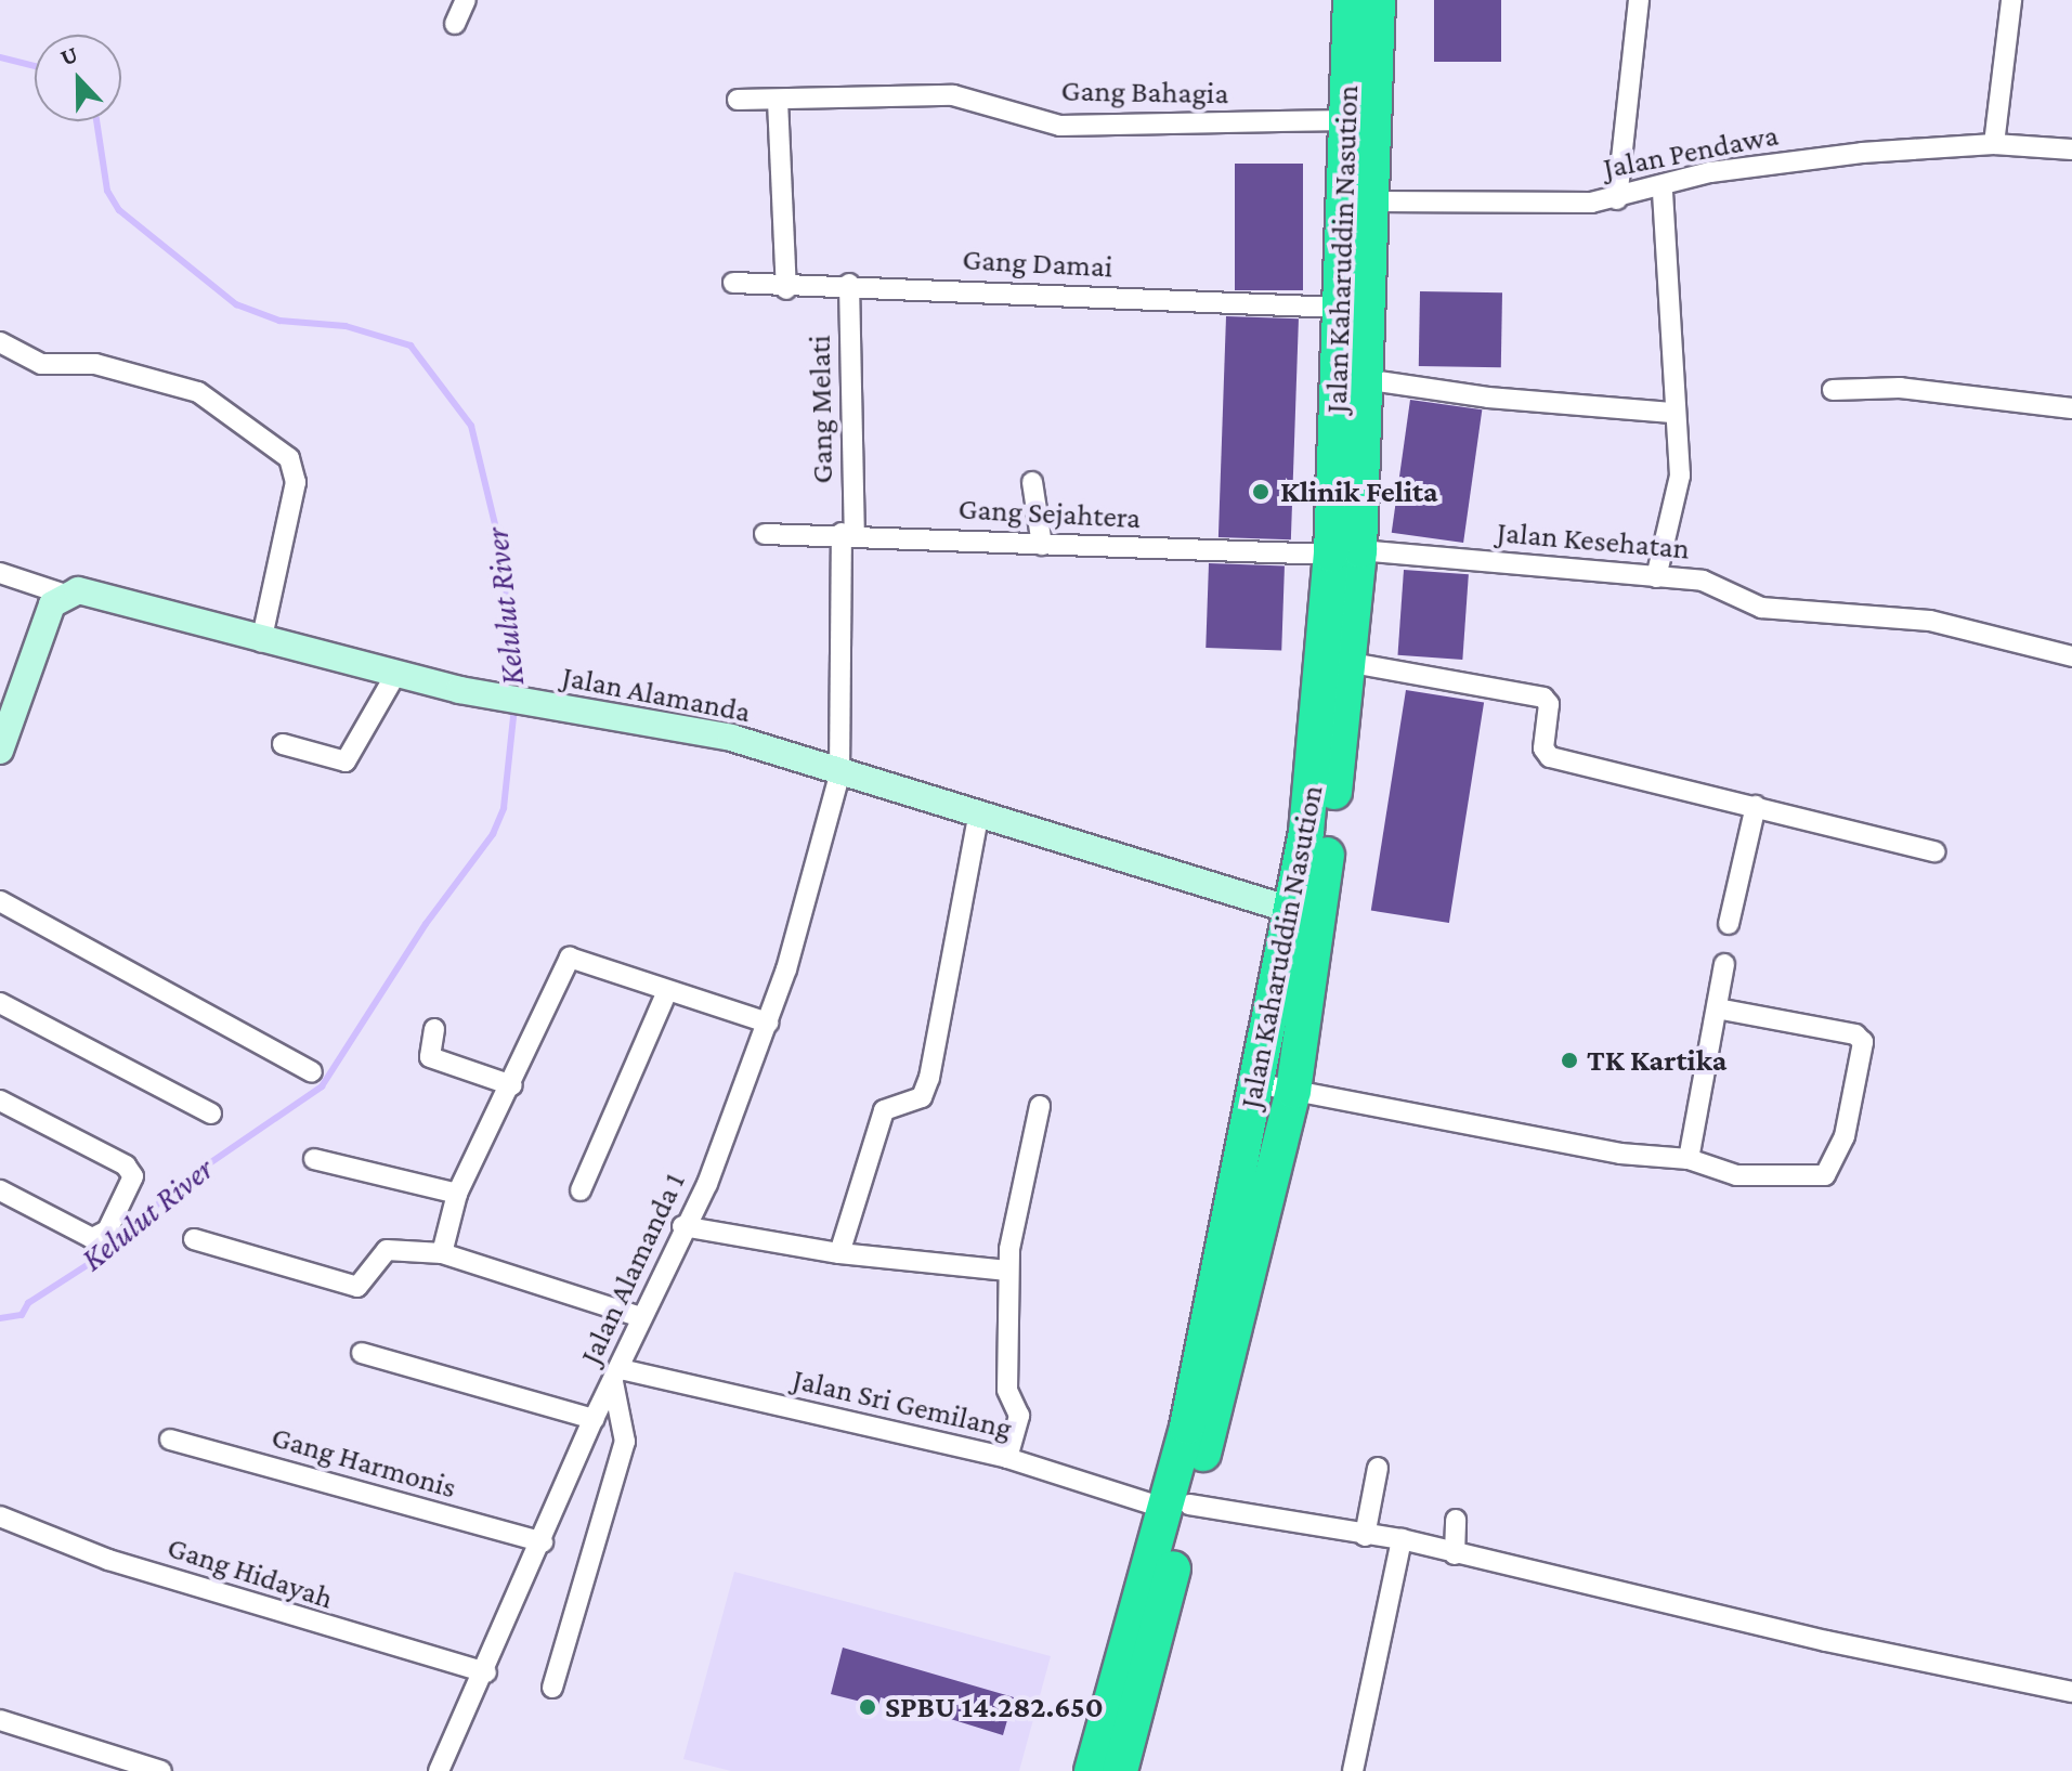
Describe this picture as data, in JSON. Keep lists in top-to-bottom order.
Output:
{
  "streets": {
    "highway": ["Jalan Kaharuddin Nasution"],
    "street": [
      "Gang Bahagia",
      "Jalan Pendawa",
      "Gang Damai",
      "Gang Melati",
      "Gang Sejahtera",
      "Jalan Kesehatan",
      "Jalan Alamanda",
      "Jalan Alamanda 1",
      "Jalan Sri Gemilang",
      "Gang Harmonis",
      "Gang Hidayah"
    ]
  },
  "crossings": [
    ["Gang Bahagia", "Jalan Kaharuddin Nasution"],
    ["Jalan Pendawa", "Jalan Kaharuddin Nasution"],
    ["Jalan Kaharuddin Nasution", "Gang Damai"],
    ["Jalan Kaharuddin Nasution", "Gang Sejahtera"],
    ["Jalan Kaharuddin Nasution", "Jalan Kesehatan"],
    ["Jalan Kaharuddin Nasution", "Jalan Alamanda"],
    ["Jalan Kaharuddin Nasution", "Jalan Sri Gemilang"],
    ["Gang Damai", "Gang Melati"],
    ["Gang Melati", "Gang Sejahtera"],
    ["Gang Melati", "Jalan Alamanda"],
    ["Gang Melati", "Jalan Alamanda 1"],
    ["Gang Sejahtera", "Jalan Kesehatan"],
    ["Jalan Alamanda", "Jalan Alamanda 1"],
    ["Jalan Alamanda 1", "Jalan Sri Gemilang"],
    ["Jalan Alamanda 1", "Gang Harmonis"],
    ["Jalan Alamanda 1", "Gang Hidayah"]
  ],
  "water": ["Kelulut River"],
  "places": ["Klinik Felita", "TK Kartika", "SPBU 14.282.650"],
  "north": "top"
}
